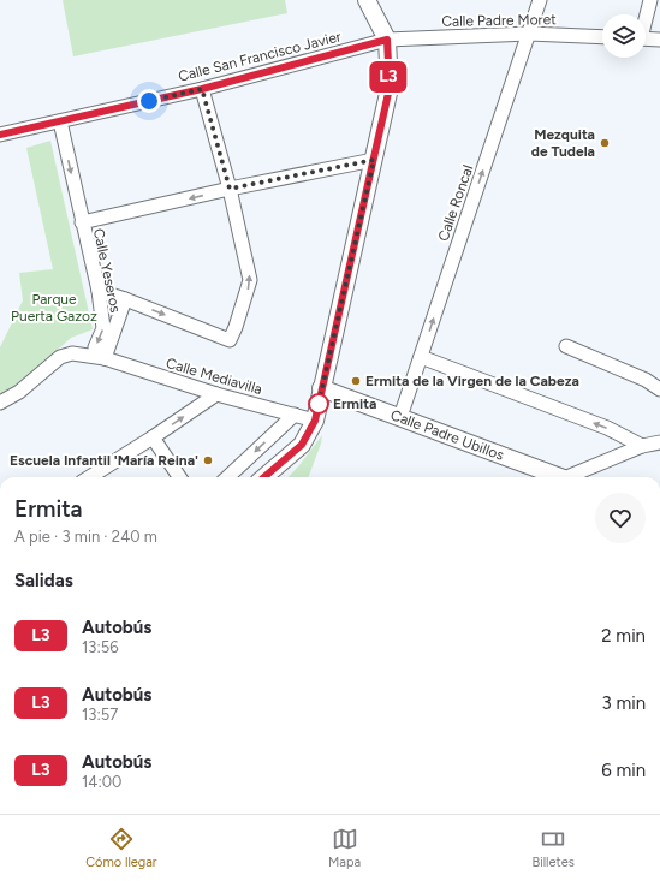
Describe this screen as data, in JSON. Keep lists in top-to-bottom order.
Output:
{
  "streets": {
    "street": [
      "Calle Padre Moret",
      "Calle San Francisco Javier",
      "Calle Roncal",
      "Calle Yeseros",
      "Calle Mediavilla",
      "Calle Padre Ubillos"
    ]
  },
  "crossings": [
    ["Calle Padre Moret", "Calle San Francisco Javier"],
    ["Calle Padre Moret", "Calle Roncal"],
    ["Calle San Francisco Javier", "Calle Yeseros"],
    ["Calle Roncal", "Calle Padre Ubillos"],
    ["Calle Yeseros", "Calle Mediavilla"]
  ],
  "one_way": ["Calle Yeseros"],
  "parks": ["Parque Puerta Gazoz"],
  "places": [
    "Mezquita de Tudela",
    "Ermita de la Virgen de la Cabeza",
    "Ermita",
    "Escuela Infantil 'María Reina'"
  ],
  "lines": ["bus line L3"],
  "page": {
    "on_map": "L3",
    "heading": [
      ["Ermita", "A pie · 3 min · 240 m"],
      "Salidas"
    ],
    "list": [
      {
        "mark": "L3",
        "name": "Autobús",
        "note": "13:56",
        "value": "2 min"
      },
      {
        "mark": "L3",
        "name": "Autobús",
        "note": "13:57",
        "value": "3 min"
      },
      {
        "mark": "L3",
        "name": "Autobús",
        "note": "14:00",
        "value": "6 min"
      }
    ],
    "tabs": ["Cómo llegar", "Mapa", "Billetes"]
  }
}
